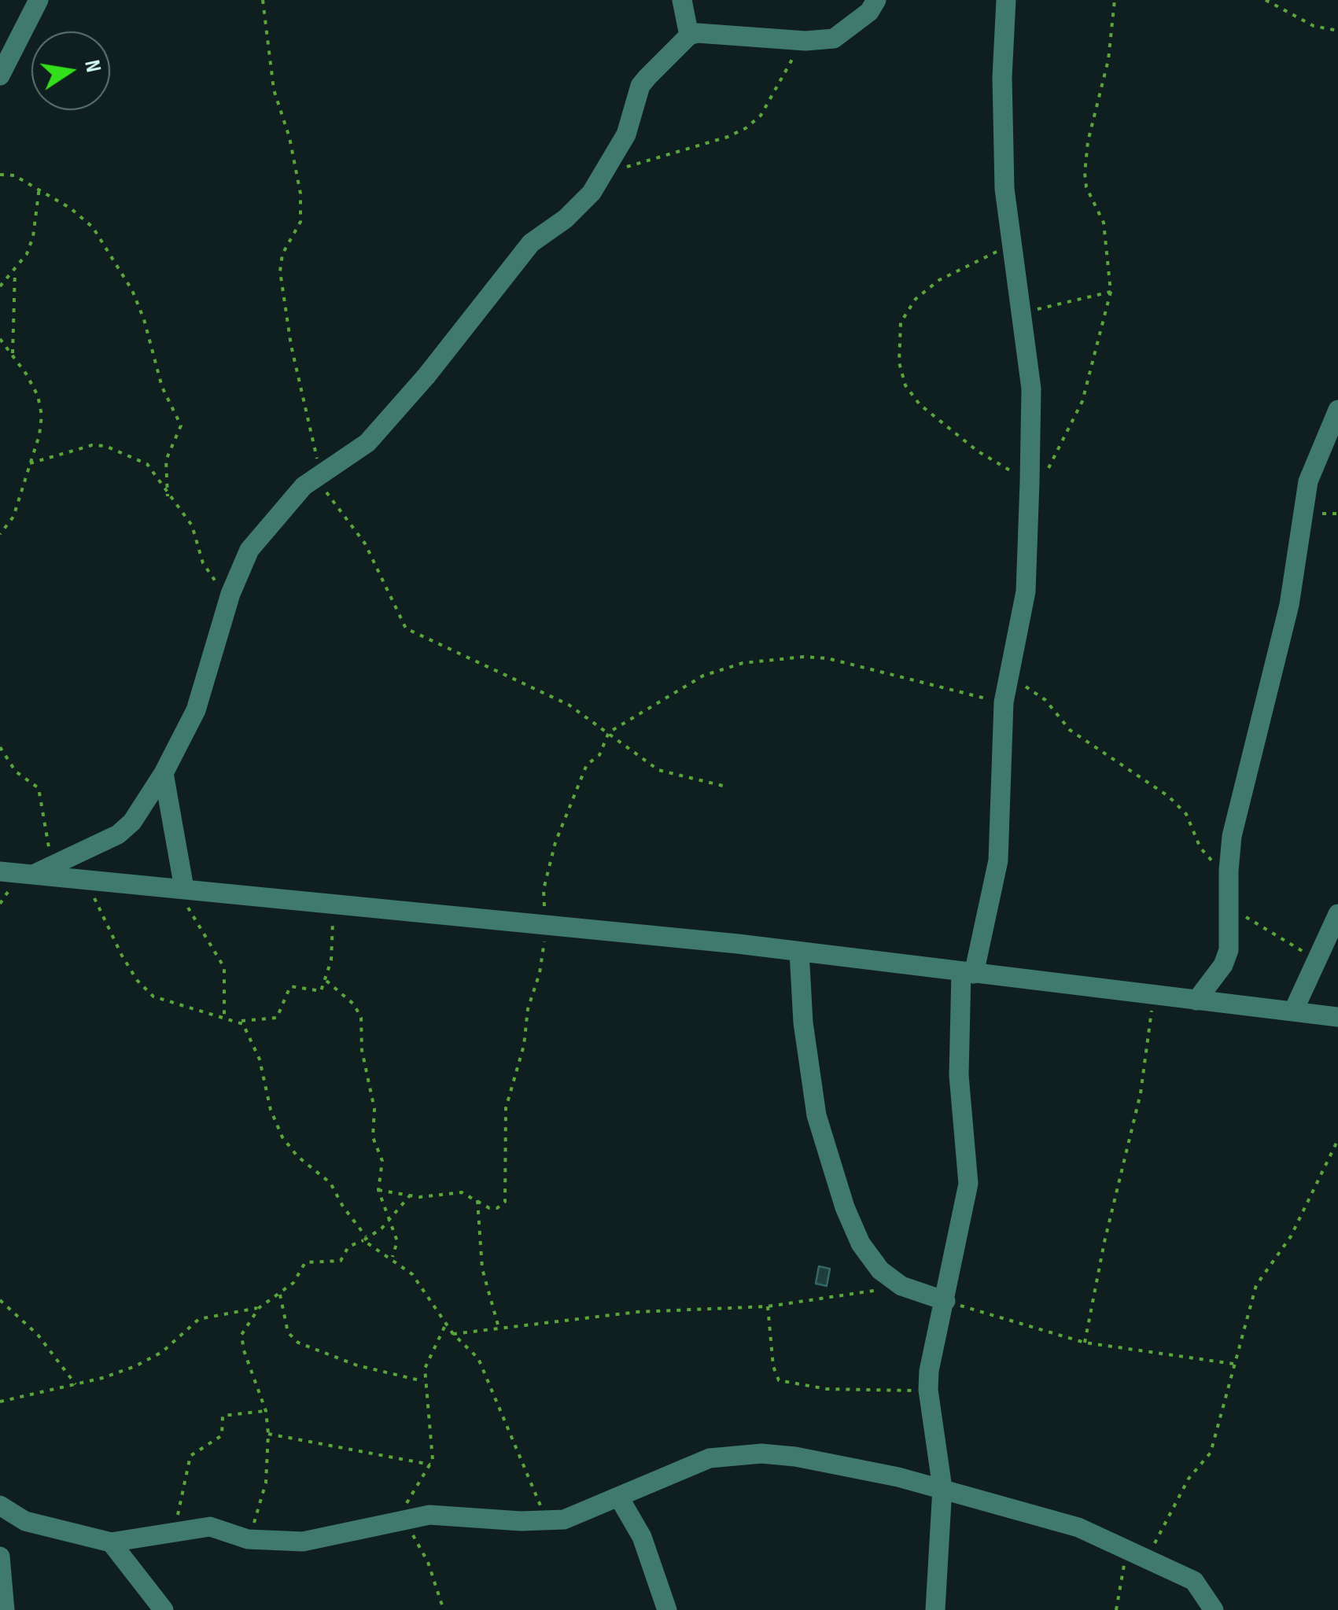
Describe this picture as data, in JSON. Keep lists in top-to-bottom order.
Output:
{
  "north": "right"
}
